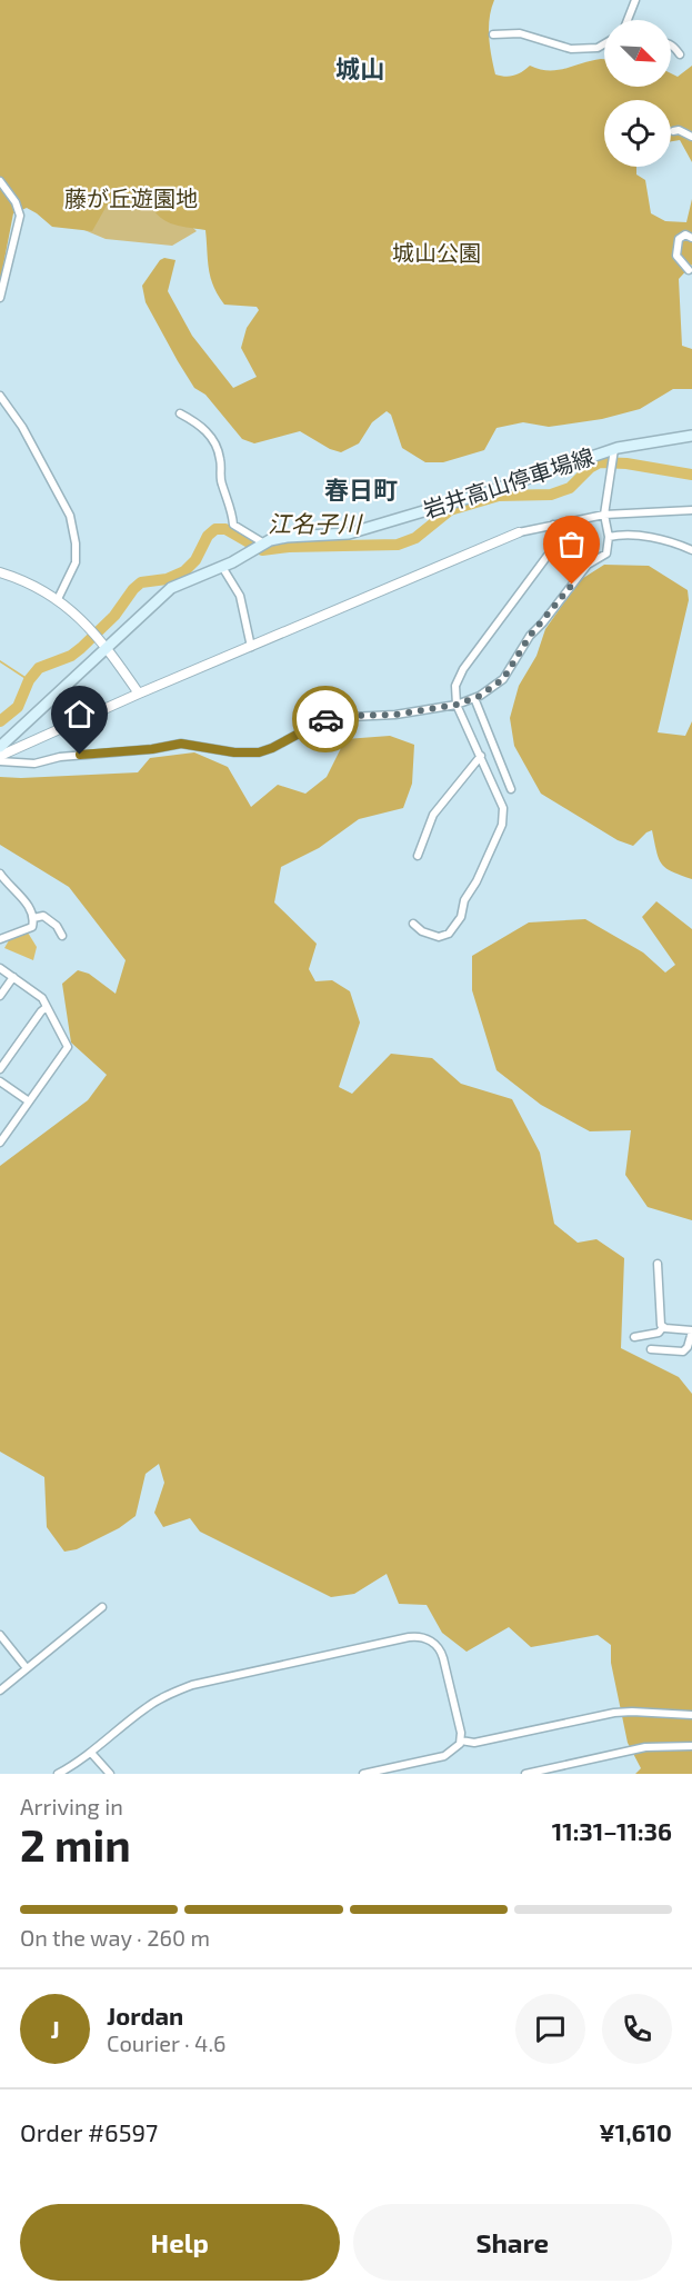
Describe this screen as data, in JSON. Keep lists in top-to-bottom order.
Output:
{
  "streets": {
    "main road": ["岩井高山停車場線"]
  },
  "districts": ["城山", "春日町"],
  "water": ["江名子川"],
  "parks": ["藤が丘遊園地", "城山公園"],
  "north": "bottom right",
  "page": {
    "heading": ["2 min", "Arriving in", "11:31–11:36"],
    "panel": [
      "Jordan",
      "Courier · 4.6",
      "Order #6597",
      "¥1,610"
    ],
    "bar": "On the way · 260 m",
    "round": "J",
    "buttons": ["Help", "Share"]
  }
}
